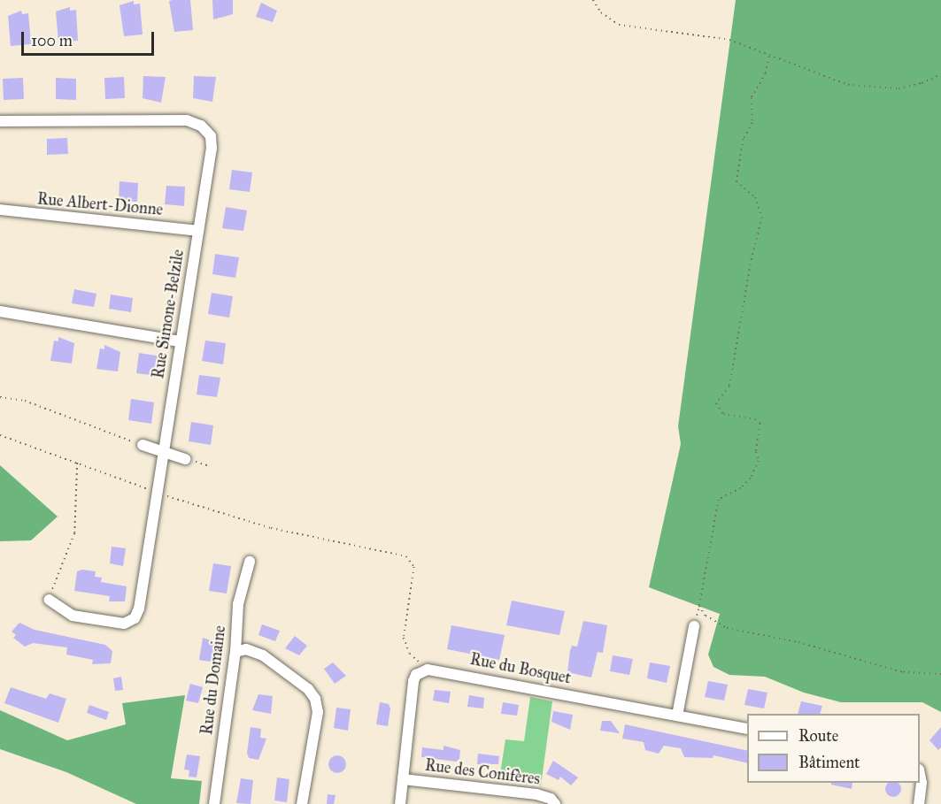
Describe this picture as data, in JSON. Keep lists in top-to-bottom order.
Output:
{
  "streets": {
    "street": [
      "Rue Albert-Dionne",
      "Rue Simone-Belzile",
      "Rue du Bosquet",
      "Rue du Domaine",
      "Rue des Conifères"
    ]
  },
  "crossings": [
    ["Rue Albert-Dionne", "Rue Simone-Belzile"]
  ],
  "legend": ["Route", "Bâtiment"],
  "scale_bar": "100 m"
}
